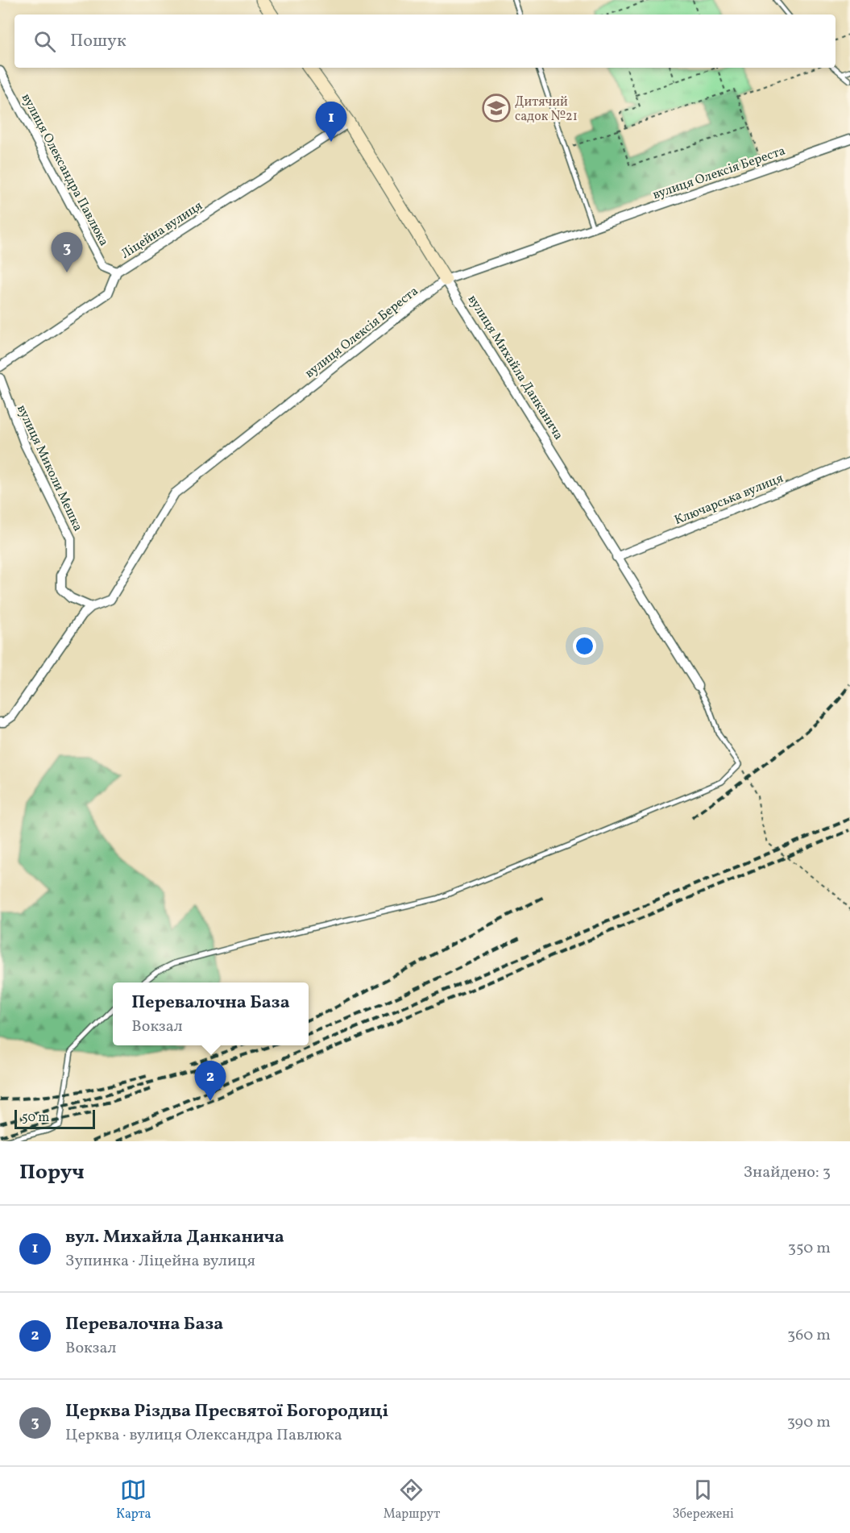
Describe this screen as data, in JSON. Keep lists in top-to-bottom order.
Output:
{
  "streets": {
    "street": [
      "вулиця Олександра Павлюка",
      "вулиця Олексія Береста",
      "Ліцейна вулиця",
      "вулиця Михайла Данканича",
      "вулиця Миколи Мешка",
      "Ключарська вулиця"
    ]
  },
  "crossings": [
    ["вулиця Олександра Павлюка", "Ліцейна вулиця"],
    ["вулиця Олексія Береста", "вулиця Михайла Данканича"],
    ["вулиця Олексія Береста", "вулиця Миколи Мешка"],
    ["Ліцейна вулиця", "вулиця Михайла Данканича"],
    ["вулиця Михайла Данканича", "Ключарська вулиця"]
  ],
  "places": {
    "school or university": ["Дитячий садок №21"]
  },
  "scale_bar": "50 m",
  "page": {
    "search": "Пошук",
    "pins": ["1", "3", "2"],
    "popup": ["Перевалочна База", "Вокзал"],
    "scale": "50 m",
    "heading": ["Поруч", "Знайдено: 3"],
    "list": [
      {
        "mark": "1",
        "name": "вул. Михайла Данканича",
        "note": "Зупинка · Ліцейна вулиця",
        "value": "350 m"
      },
      {
        "mark": "2",
        "name": "Перевалочна База",
        "note": "Вокзал",
        "value": "360 m"
      },
      {
        "mark": "3",
        "name": "Церква Різдва Пресвятої Богородиці",
        "note": "Церква · вулиця Олександра Павлюка",
        "value": "390 m"
      }
    ],
    "nav": ["Карта", "Маршрут", "Збережені"]
  }
}
